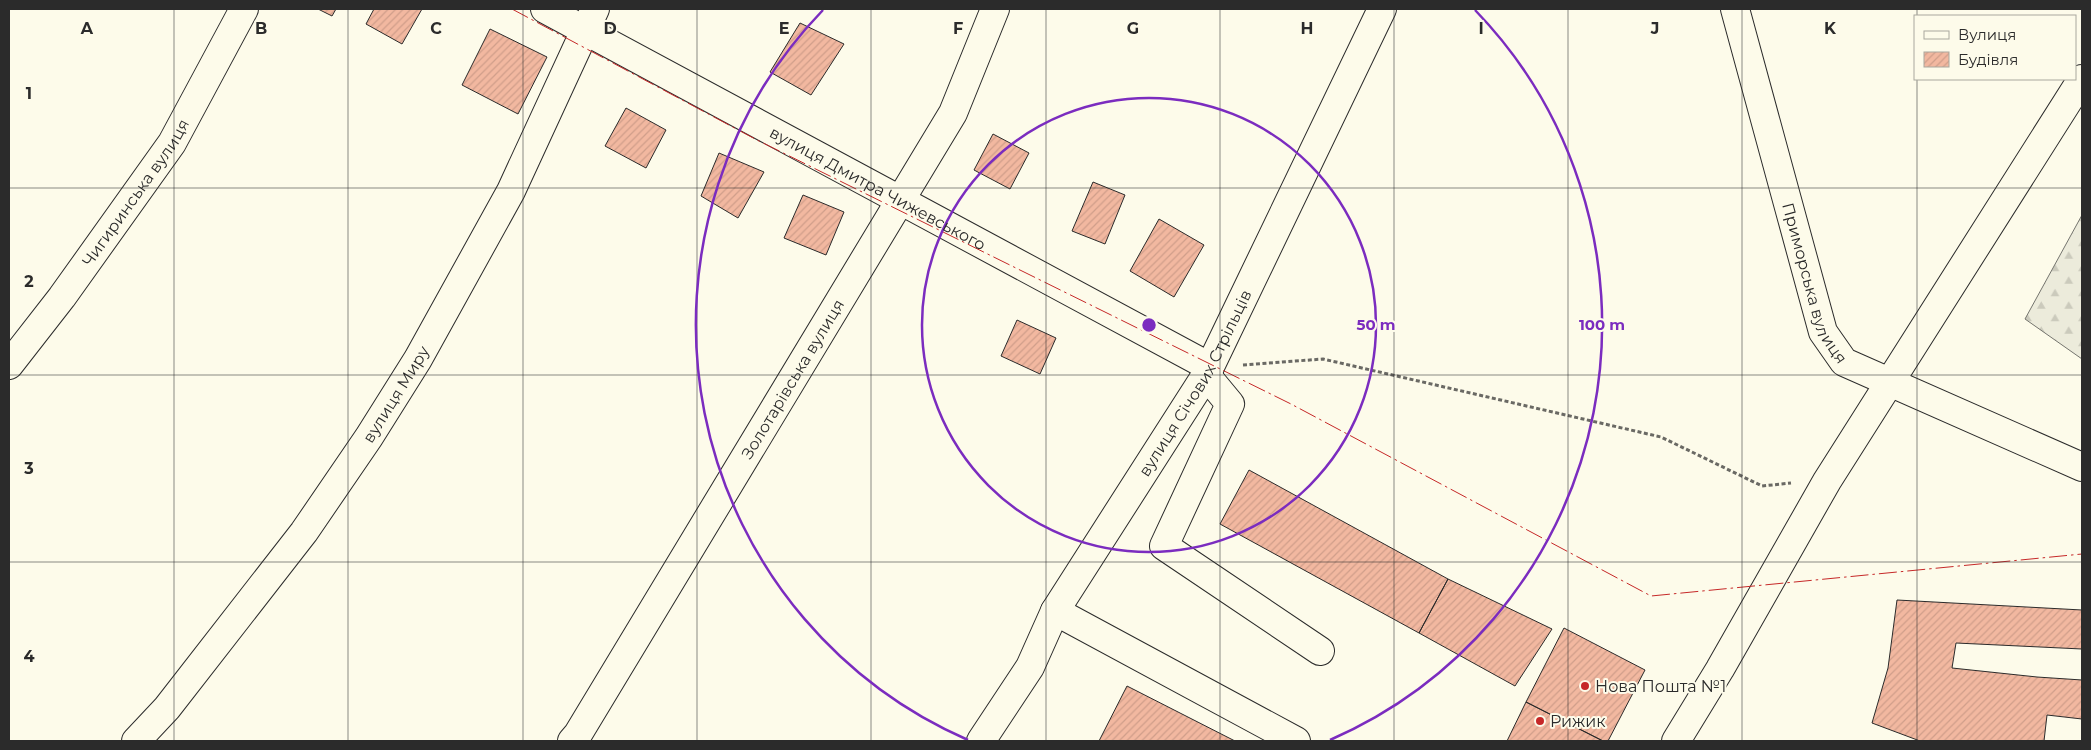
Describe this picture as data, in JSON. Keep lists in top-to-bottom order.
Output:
{
  "streets": {
    "street": [
      "вулиця Дмитра Чижевського",
      "Чигиринська вулиця",
      "Приморська вулиця",
      "Золотарівська вулиця",
      "вулиця Січових Стрільців",
      "вулиця Миру"
    ]
  },
  "crossings": [
    ["вулиця Дмитра Чижевського", "Золотарівська вулиця"],
    ["вулиця Дмитра Чижевського", "вулиця Січових Стрільців"],
    ["вулиця Дмитра Чижевського", "вулиця Миру"]
  ],
  "places": ["Нова Пошта №1", "Рижик"],
  "legend": ["Вулиця", "Будівля"],
  "grid": {
    "columns": [
      "A",
      "B",
      "C",
      "D",
      "E",
      "F",
      "G",
      "H",
      "I",
      "J",
      "K"
    ],
    "rows": [
      "1",
      "2",
      "3",
      "4"
    ]
  },
  "rings": ["50 m", "100 m"]
}
